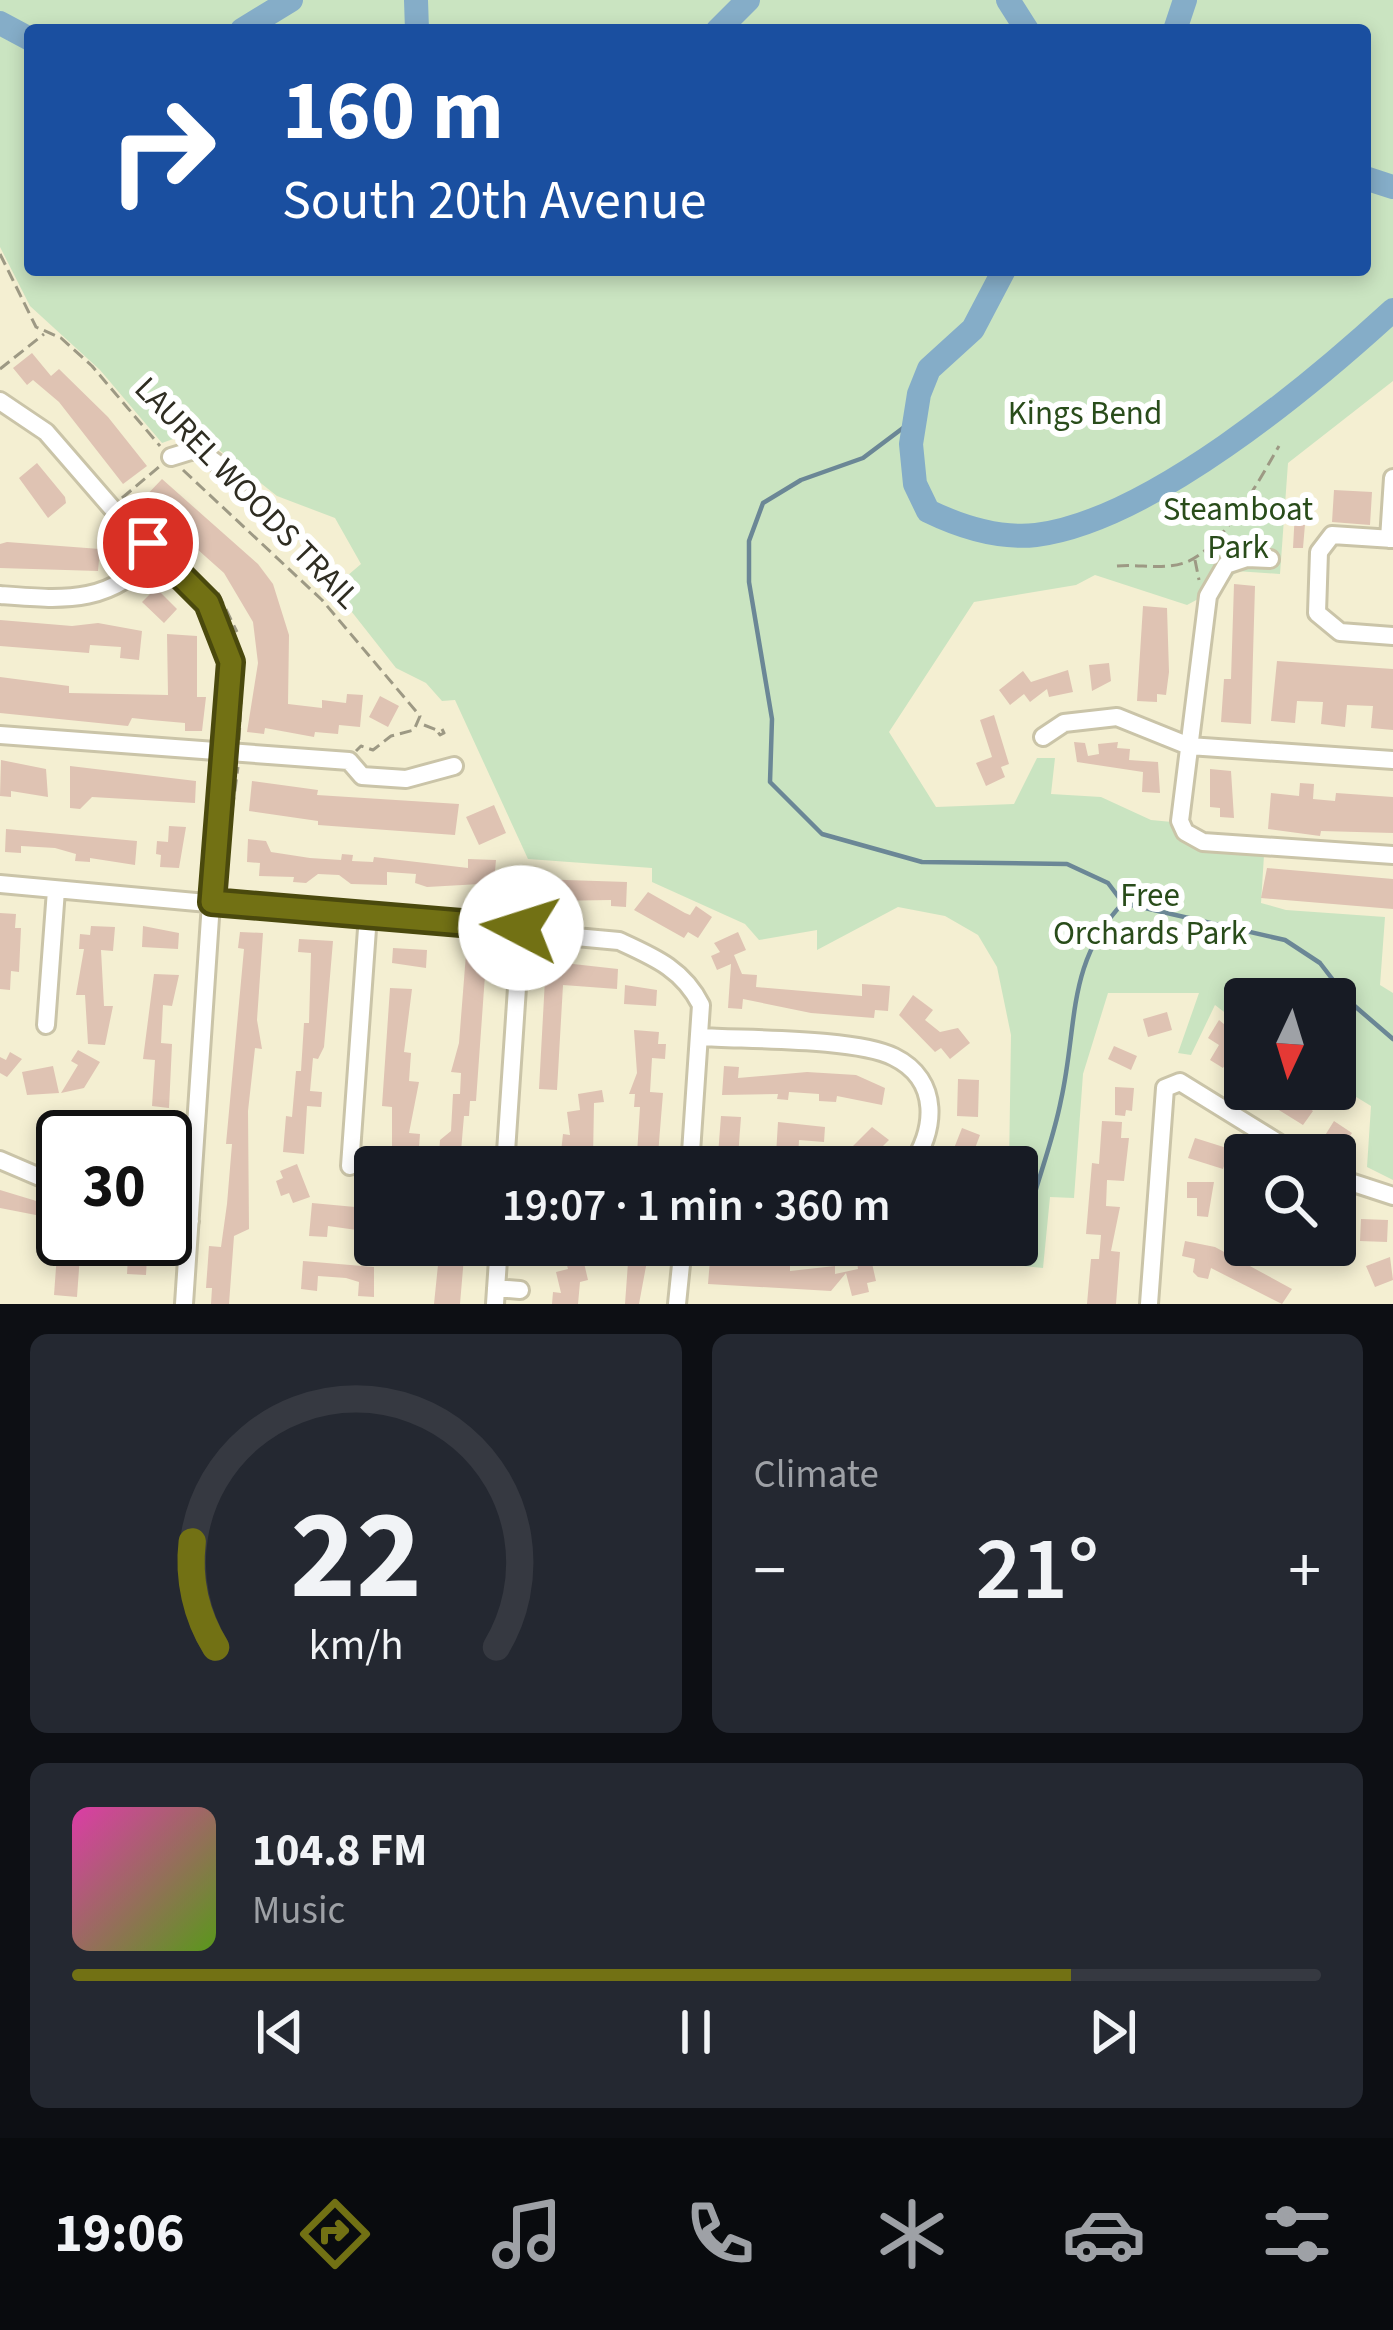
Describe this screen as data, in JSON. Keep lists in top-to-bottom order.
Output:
{
  "streets": {
    "path": ["LAUREL WOODS TRAIL"]
  },
  "parks": ["Kings Bend", "Steamboat Park", "Free Orchards Park"],
  "north": "bottom",
  "page": {
    "turn": ["160 m", "South 20th Avenue"],
    "limit": "30",
    "trip": "19:07 · 1 min · 360 m",
    "tile": "Climate",
    "heat": ["−", "21°", "+"],
    "song": ["104.8 FM", "Music"],
    "tabs": "19:06",
    "gauge": ["22", "km/h"]
  }
}
